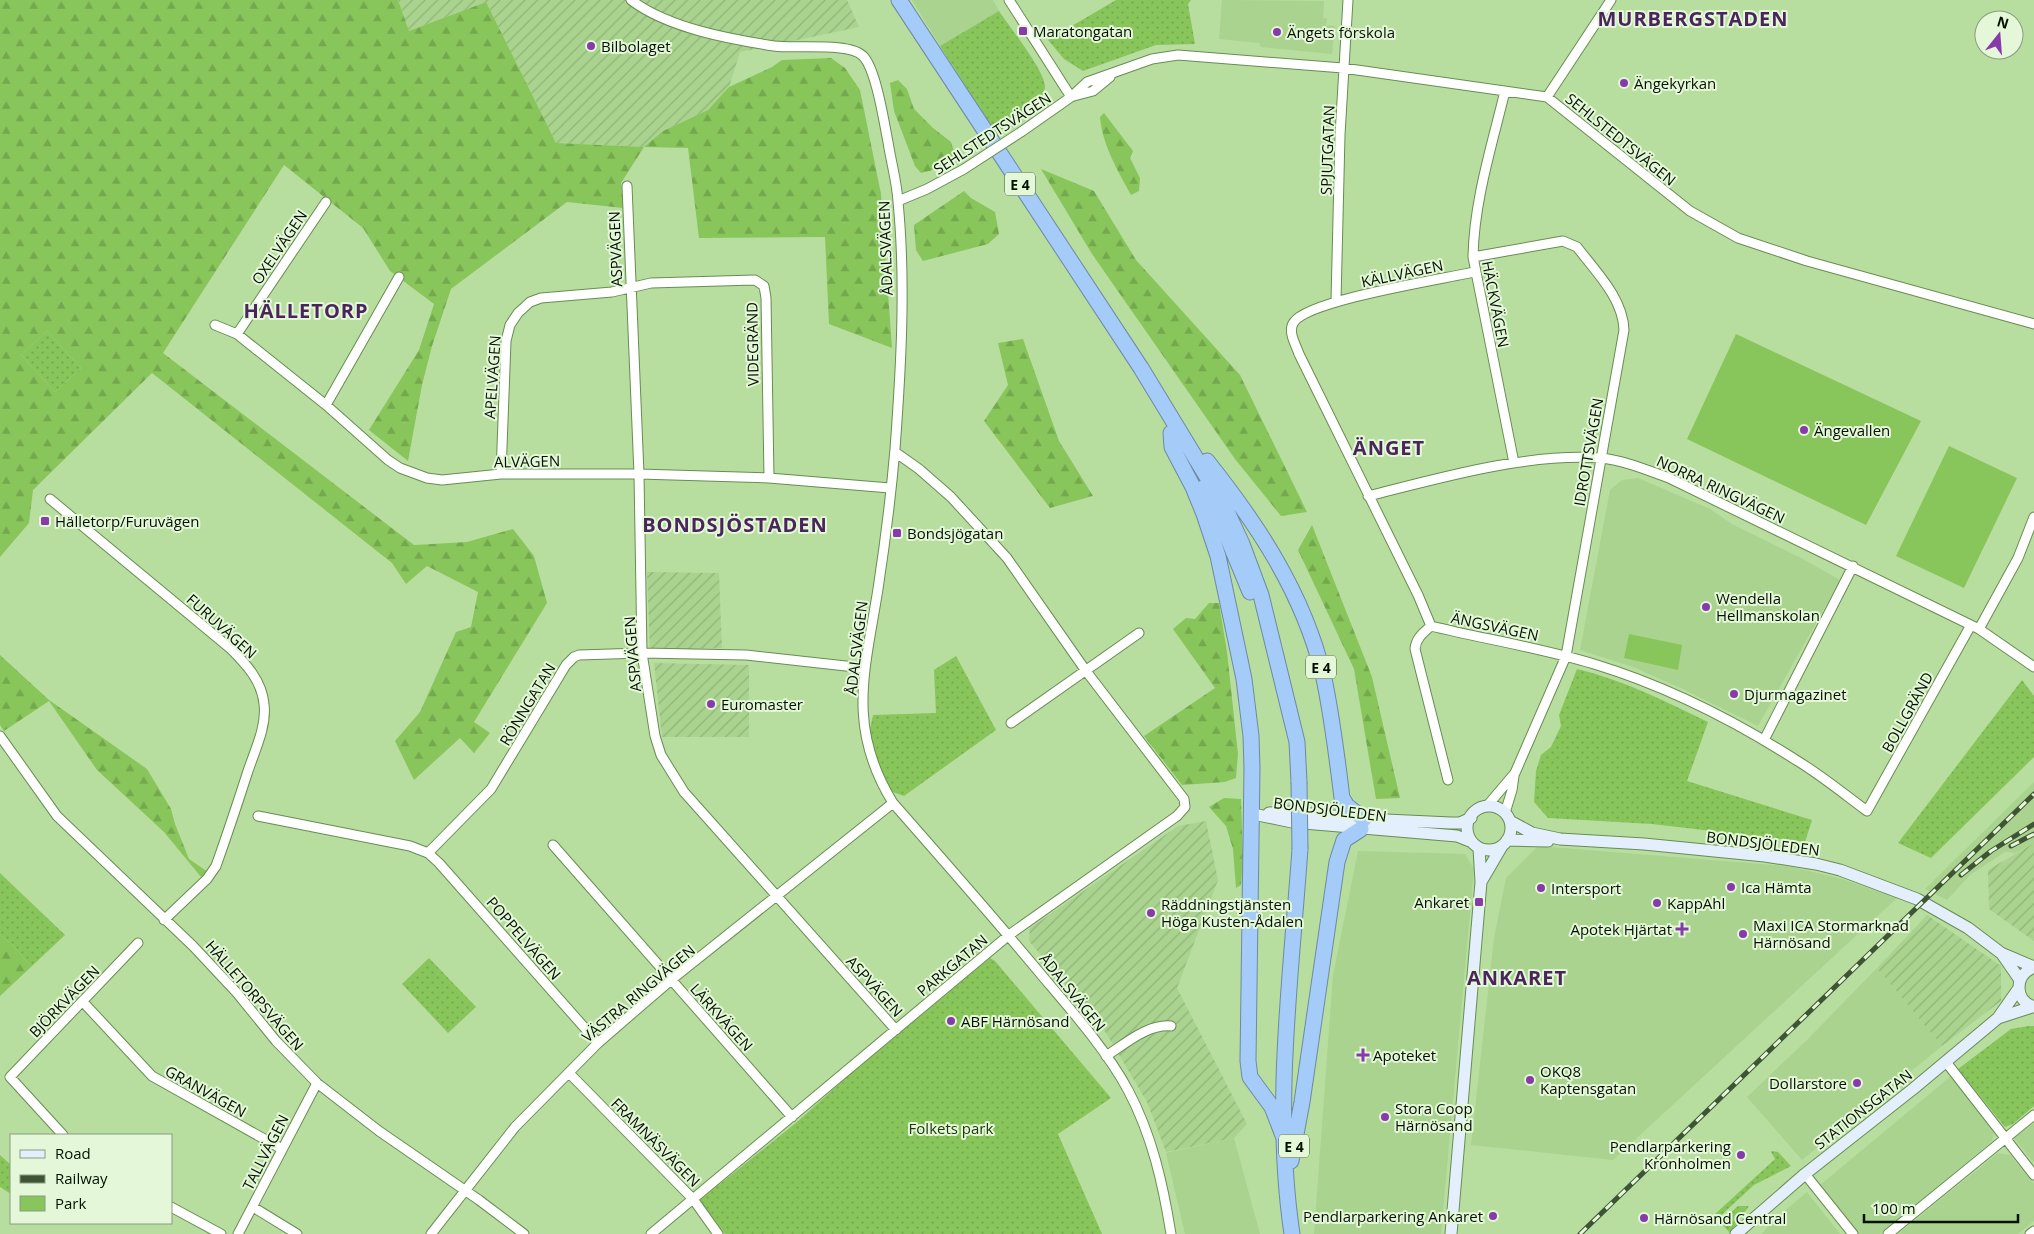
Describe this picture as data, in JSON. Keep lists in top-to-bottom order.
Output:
{
  "streets": {
    "highway": ["E 4"],
    "main road": ["BONDSJÖLEDEN", "STATIONSGATAN"],
    "street": [
      "SEHLSTEDTSVÄGEN",
      "SPJUTGATAN",
      "OXELVÄGEN",
      "ÅDALSVÄGEN",
      "ASPVÄGEN",
      "KÄLLVÄGEN",
      "HÄCKVÄGEN",
      "VIDEGRÄND",
      "APELVÄGEN",
      "IDROTTSVÄGEN",
      "ALVÄGEN",
      "NORRA RINGVÄGEN",
      "FURUVÄGEN",
      "ÄNGSVÄGEN",
      "RÖNNGATAN",
      "BOLLGRÄND",
      "POPPELVÄGEN",
      "PARKGATAN",
      "VÄSTRA RINGVÄGEN",
      "HÄLLETORPSVÄGEN",
      "BJÖRKVÄGEN",
      "LÄRKVÄGEN",
      "GRANVÄGEN",
      "FRAMNÄSVÄGEN",
      "TALLVÄGEN"
    ]
  },
  "crossings": [
    ["SEHLSTEDTSVÄGEN", "SPJUTGATAN"],
    ["SEHLSTEDTSVÄGEN", "ÅDALSVÄGEN"],
    ["SEHLSTEDTSVÄGEN", "HÄCKVÄGEN"],
    ["SPJUTGATAN", "KÄLLVÄGEN"],
    ["SPJUTGATAN", "ÄNGSVÄGEN"],
    ["E 4", "BONDSJÖLEDEN"],
    ["OXELVÄGEN", "ALVÄGEN"],
    ["ÅDALSVÄGEN", "ALVÄGEN"],
    ["ÅDALSVÄGEN", "RÖNNGATAN"],
    ["ÅDALSVÄGEN", "PARKGATAN"],
    ["ÅDALSVÄGEN", "VÄSTRA RINGVÄGEN"],
    ["ASPVÄGEN", "VIDEGRÄND"],
    ["ASPVÄGEN", "APELVÄGEN"],
    ["ASPVÄGEN", "ALVÄGEN"],
    ["ASPVÄGEN", "RÖNNGATAN"],
    ["ASPVÄGEN", "PARKGATAN"],
    ["ASPVÄGEN", "VÄSTRA RINGVÄGEN"],
    ["KÄLLVÄGEN", "HÄCKVÄGEN"],
    ["KÄLLVÄGEN", "ÄNGSVÄGEN"],
    ["HÄCKVÄGEN", "IDROTTSVÄGEN"],
    ["HÄCKVÄGEN", "NORRA RINGVÄGEN"],
    ["VIDEGRÄND", "APELVÄGEN"],
    ["VIDEGRÄND", "ALVÄGEN"],
    ["APELVÄGEN", "ALVÄGEN"],
    ["IDROTTSVÄGEN", "NORRA RINGVÄGEN"],
    ["IDROTTSVÄGEN", "ÄNGSVÄGEN"],
    ["IDROTTSVÄGEN", "BONDSJÖLEDEN"],
    ["NORRA RINGVÄGEN", "ÄNGSVÄGEN"],
    ["NORRA RINGVÄGEN", "BOLLGRÄND"],
    ["FURUVÄGEN", "HÄLLETORPSVÄGEN"],
    ["ÄNGSVÄGEN", "BOLLGRÄND"],
    ["RÖNNGATAN", "POPPELVÄGEN"],
    ["BONDSJÖLEDEN", "STATIONSGATAN"],
    ["POPPELVÄGEN", "VÄSTRA RINGVÄGEN"],
    ["PARKGATAN", "LÄRKVÄGEN"],
    ["PARKGATAN", "FRAMNÄSVÄGEN"],
    ["VÄSTRA RINGVÄGEN", "HÄLLETORPSVÄGEN"],
    ["VÄSTRA RINGVÄGEN", "LÄRKVÄGEN"],
    ["VÄSTRA RINGVÄGEN", "FRAMNÄSVÄGEN"],
    ["HÄLLETORPSVÄGEN", "TALLVÄGEN"],
    ["BJÖRKVÄGEN", "GRANVÄGEN"],
    ["GRANVÄGEN", "TALLVÄGEN"]
  ],
  "districts": [
    "MURBERGSTADEN",
    "HÄLLETORP",
    "ÄNGET",
    "BONDSJÖSTADEN",
    "ANKARET"
  ],
  "parks": ["Folkets park"],
  "places": {
    "transit": [
      "Maratongatan",
      "Hälletorp/Furuvägen",
      "Bondsjögatan",
      "Ankaret"
    ],
    "other": [
      "Ängets förskola",
      "Bilbolaget",
      "Ängekyrkan",
      "Ängevallen",
      "Wendella Hellmanskolan",
      "Djurmagazinet",
      "Euromaster",
      "Ica Hämta",
      "Intersport",
      "KappAhl",
      "Räddningstjänsten Höga Kusten-Ådalen",
      "Maxi ICA Stormarknad Härnösand",
      "ABF Härnösand",
      "OKQ8 Kaptensgatan",
      "Dollarstore",
      "Stora Coop Härnösand",
      "Pendlarparkering Kronholmen",
      "Pendlarparkering Ankaret",
      "Härnösand Central"
    ],
    "health": ["Apotek Hjärtat", "Apoteket"]
  },
  "legend": ["Road", "Railway", "Park"],
  "scale_bar": "100 m",
  "north": "top"
}
